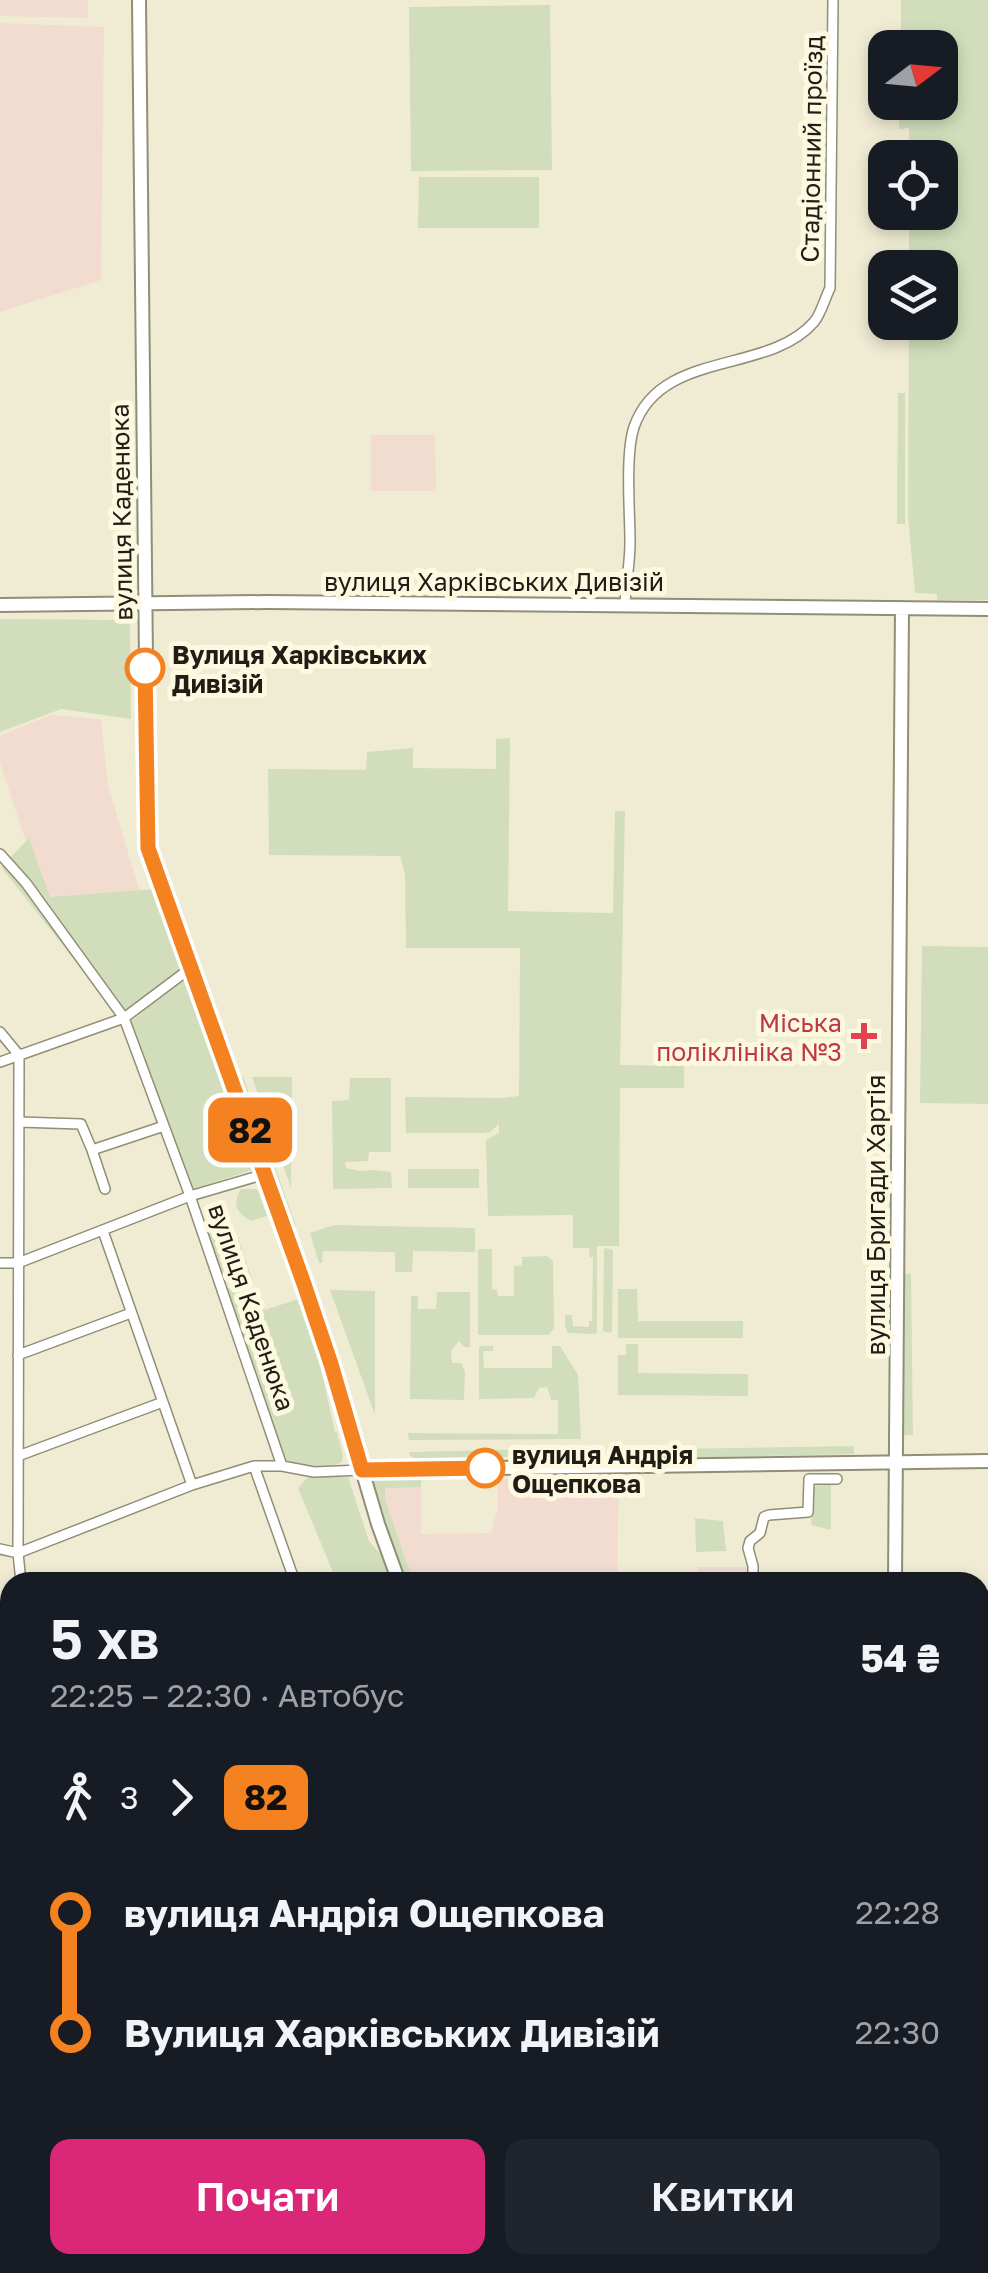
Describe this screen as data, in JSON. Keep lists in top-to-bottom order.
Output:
{
  "streets": {
    "street": [
      "Стадіонний проїзд",
      "вулиця Каденюка",
      "вулиця Харківських Дивізій",
      "вулиця Бригади Хартія"
    ]
  },
  "crossings": [
    ["Стадіонний проїзд", "вулиця Харківських Дивізій"],
    ["вулиця Каденюка", "вулиця Харківських Дивізій"],
    ["вулиця Харківських Дивізій", "вулиця Бригади Хартія"]
  ],
  "places": {
    "other": ["Вулиця Харківських Дивізій", "вулиця Андрія Ощепкова"],
    "health": ["Міська поліклініка №3"]
  },
  "lines": ["bus line 82"],
  "north": "right",
  "page": {
    "on_map": "82",
    "heading": ["5 хв", "22:25 – 22:30 · Автобус", "54 ₴"],
    "legs": ["3", "82"],
    "list": [
      {
        "name": "вулиця Андрія Ощепкова",
        "value": "22:28"
      },
      {
        "name": "Вулиця Харківських Дивізій",
        "value": "22:30"
      }
    ],
    "buttons": ["Почати", "Квитки"]
  }
}
